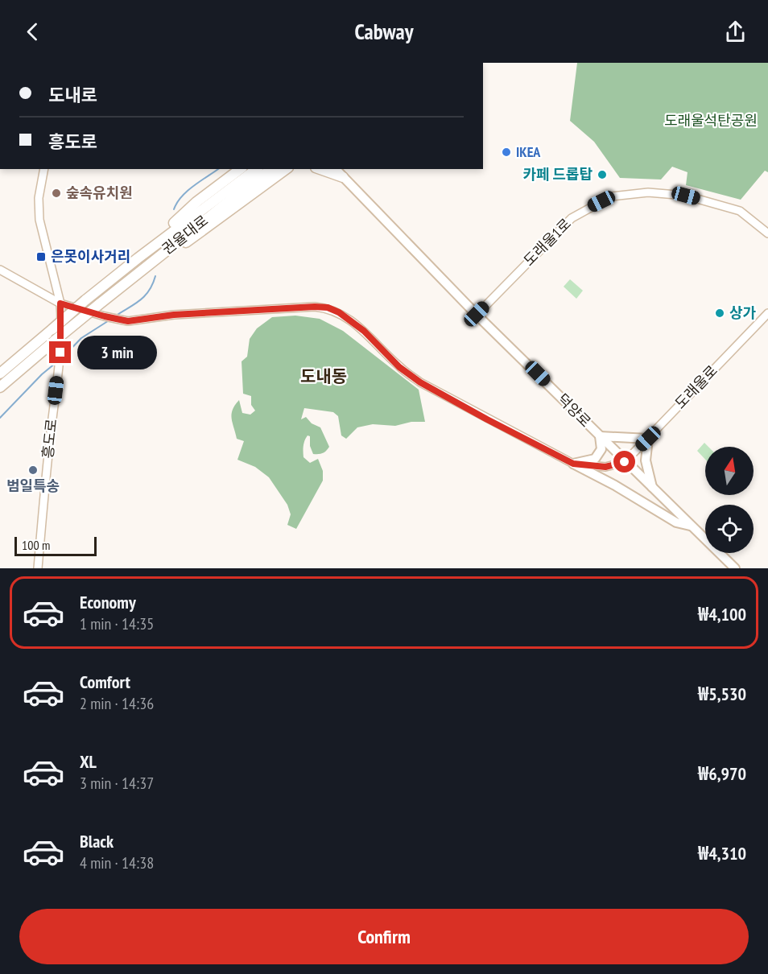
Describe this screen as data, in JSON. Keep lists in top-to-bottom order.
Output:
{
  "streets": {
    "highway": ["권율대로"],
    "main road": ["덕양로"],
    "street": ["도래울1로", "도래울로", "흥도로"]
  },
  "crossings": [
    ["도래울1로", "덕양로"],
    ["도래울로", "덕양로"]
  ],
  "districts": ["도내동"],
  "parks": ["도래울석탄공원"],
  "places": {
    "other": [
      "IKEA",
      "카페 드롭탑",
      "숲속유치원",
      "상가",
      "범일특송"
    ],
    "transit": ["은못이사거리"]
  },
  "scale_bar": "100 m",
  "north": "top",
  "page": {
    "header": "Cabway",
    "banner": ["도내로", "흥도로"],
    "bubble": "3 min",
    "scale": "100 m",
    "list": [
      {
        "name": "Economy",
        "note": "1 min · 14:35",
        "value": "₩4,100"
      },
      {
        "name": "Comfort",
        "note": "2 min · 14:36",
        "value": "₩5,530"
      },
      {
        "name": "XL",
        "note": "3 min · 14:37",
        "value": "₩6,970"
      },
      {
        "name": "Black",
        "note": "4 min · 14:38",
        "value": "₩4,310"
      }
    ],
    "buttons": "Confirm"
  }
}
